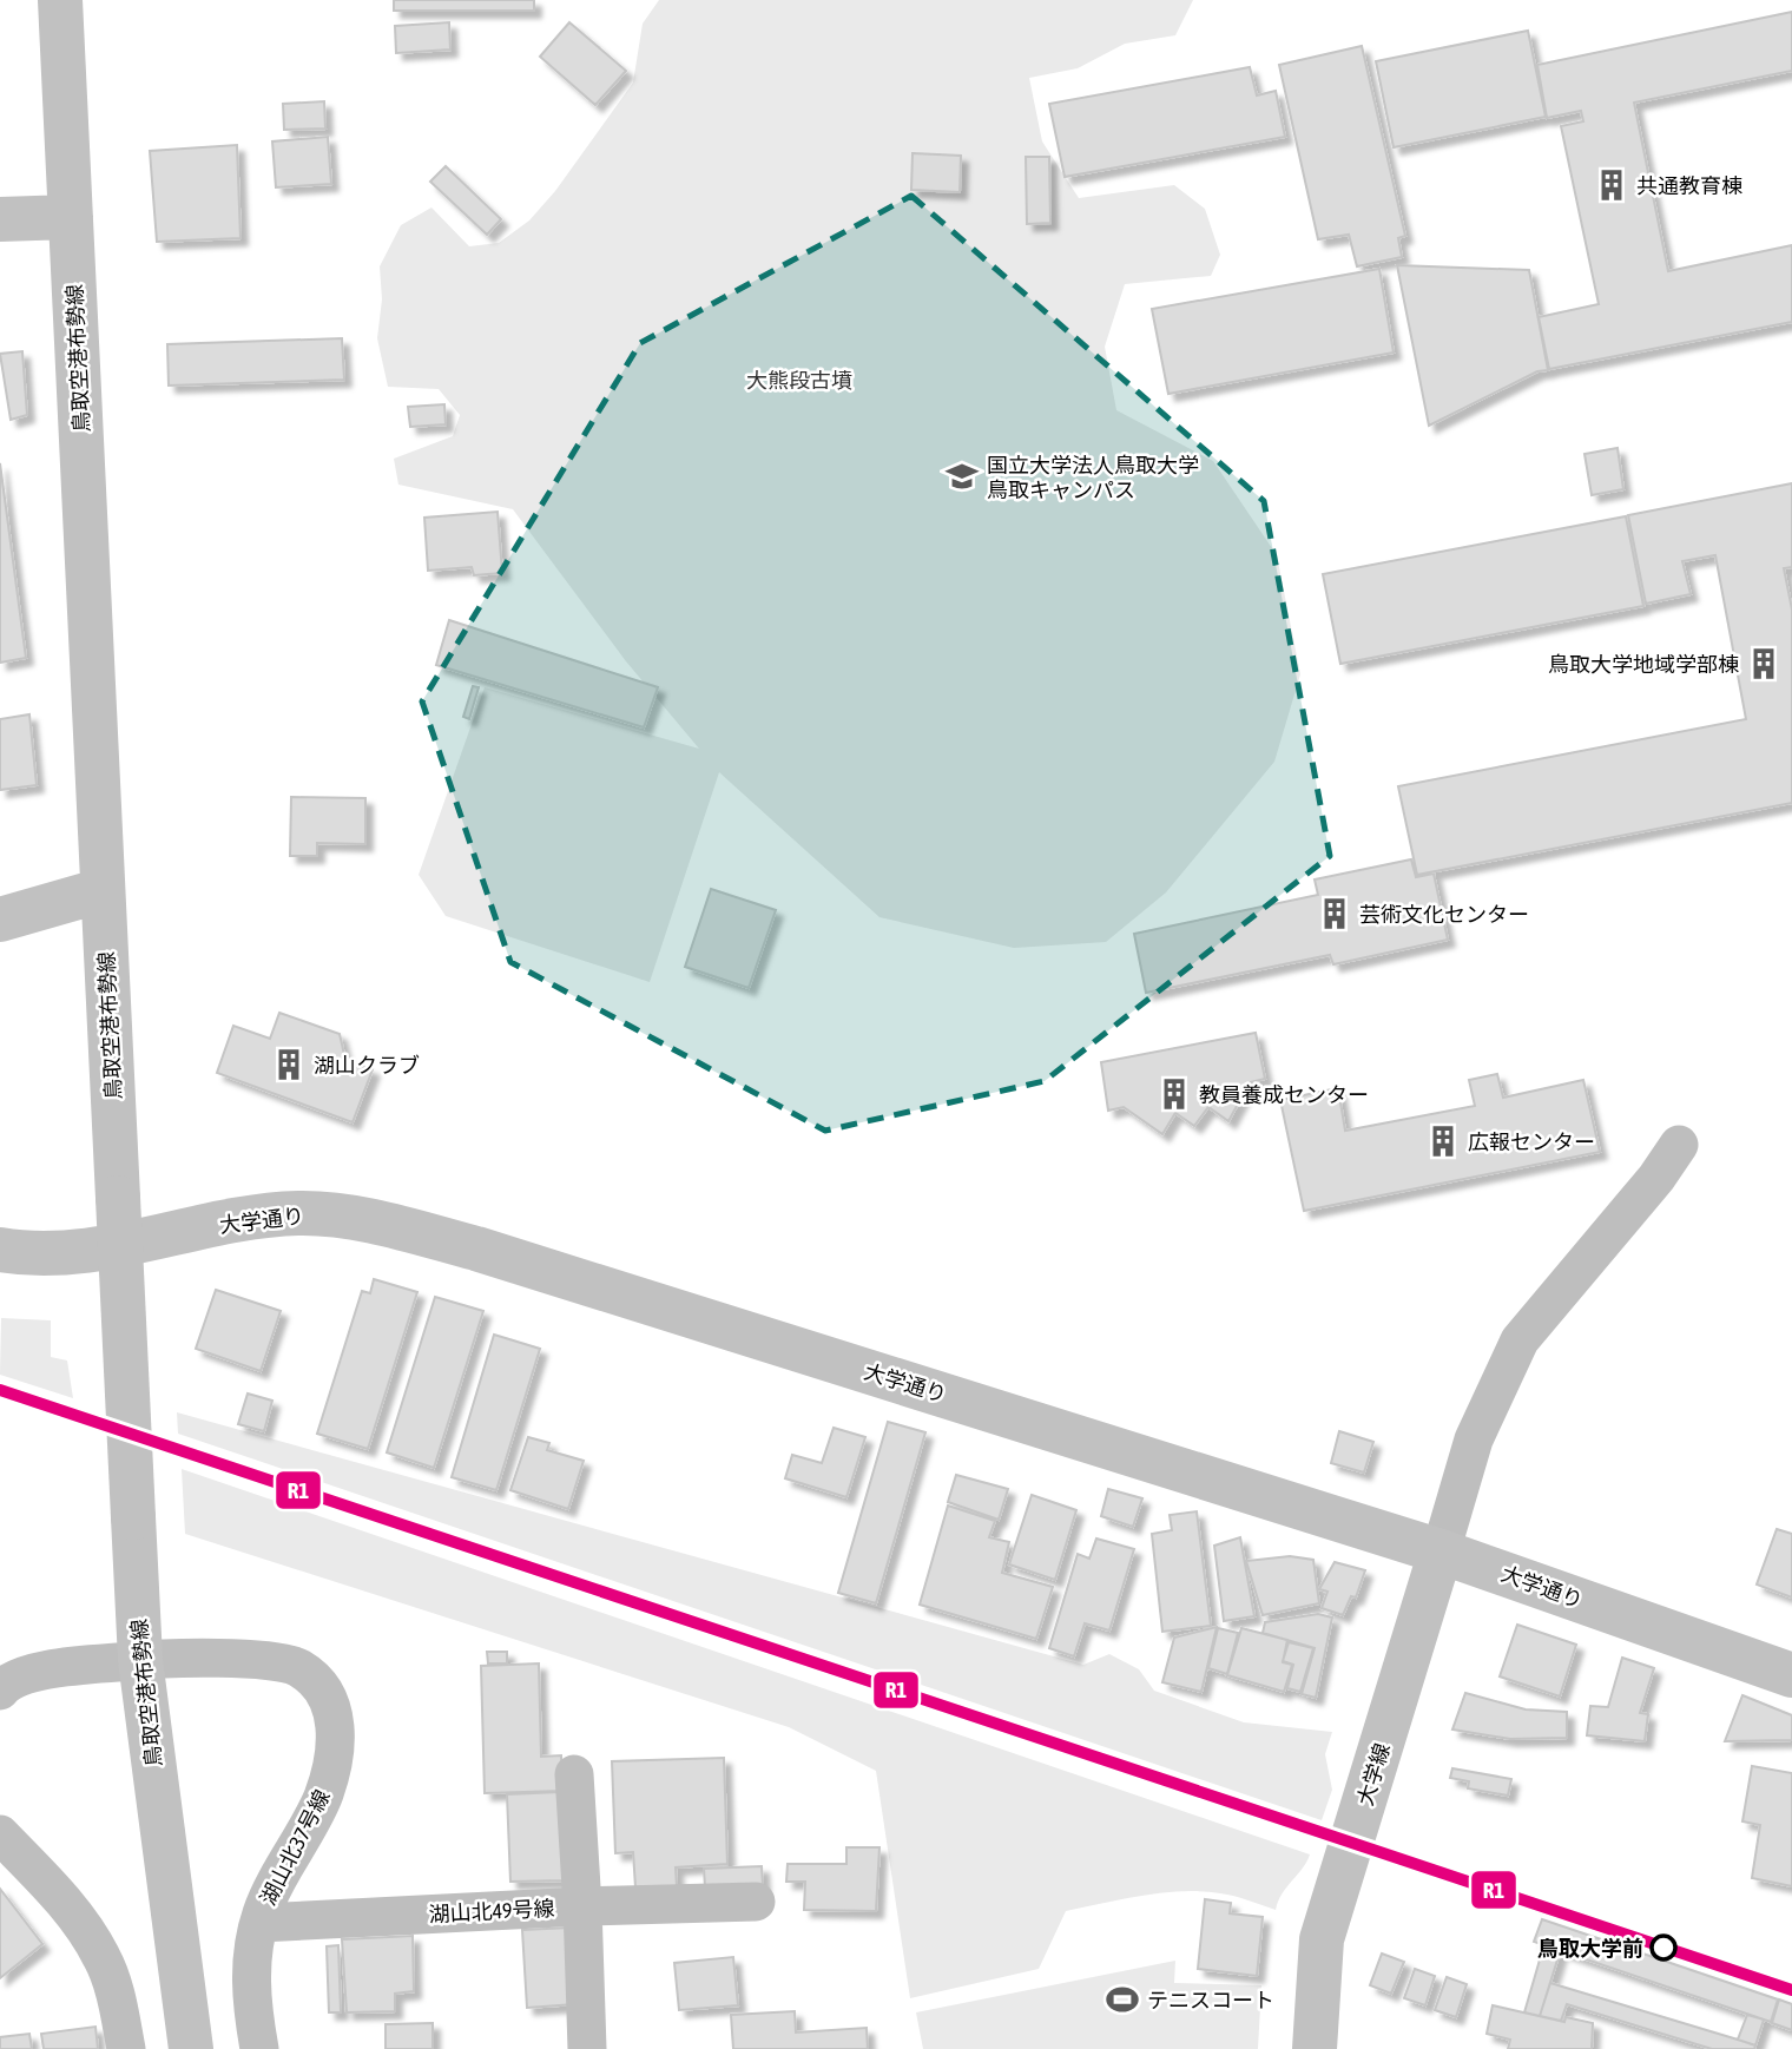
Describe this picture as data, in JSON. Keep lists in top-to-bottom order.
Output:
{
  "streets": {
    "street": [
      "鳥取空港布勢線",
      "大学通り",
      "大学線",
      "湖山北37号線",
      "湖山北49号線"
    ]
  },
  "crossings": [
    ["鳥取空港布勢線", "湖山北37号線"],
    ["大学通り", "大学線"],
    ["湖山北37号線", "湖山北49号線"]
  ],
  "parks": ["大熊段古墳"],
  "places": {
    "building": [
      "共通教育棟",
      "鳥取大学地域学部棟",
      "芸術文化センター",
      "湖山クラブ",
      "教員養成センター",
      "広報センター"
    ],
    "school or university": ["国立大学法人鳥取大学 鳥取キャンパス"],
    "other": ["鳥取大学前"],
    "sports": ["テニスコート"]
  },
  "lines": ["transit line R1"]
}
